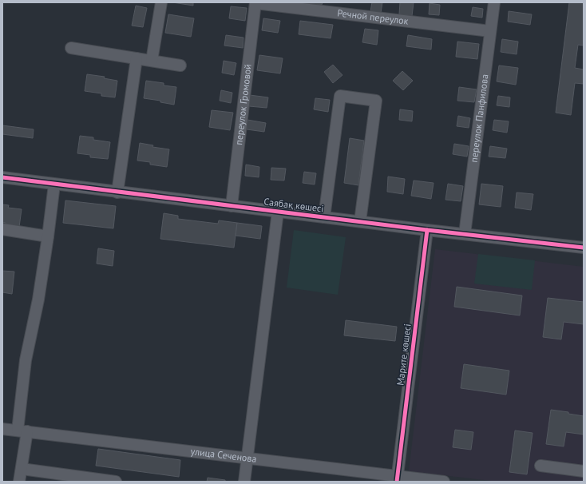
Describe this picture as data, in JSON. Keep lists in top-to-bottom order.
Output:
{
  "streets": {
    "street": [
      "Речной переулок",
      "переулок Громовой",
      "переулок Панфилова",
      "Саябақ көшесі",
      "Марите көшесі",
      "улица Сеченова"
    ]
  },
  "crossings": [
    ["Речной переулок", "переулок Громовой"],
    ["Речной переулок", "переулок Панфилова"],
    ["переулок Громовой", "Саябақ көшесі"],
    ["переулок Панфилова", "Саябақ көшесі"],
    ["Саябақ көшесі", "Марите көшесі"],
    ["Марите көшесі", "улица Сеченова"]
  ]
}
